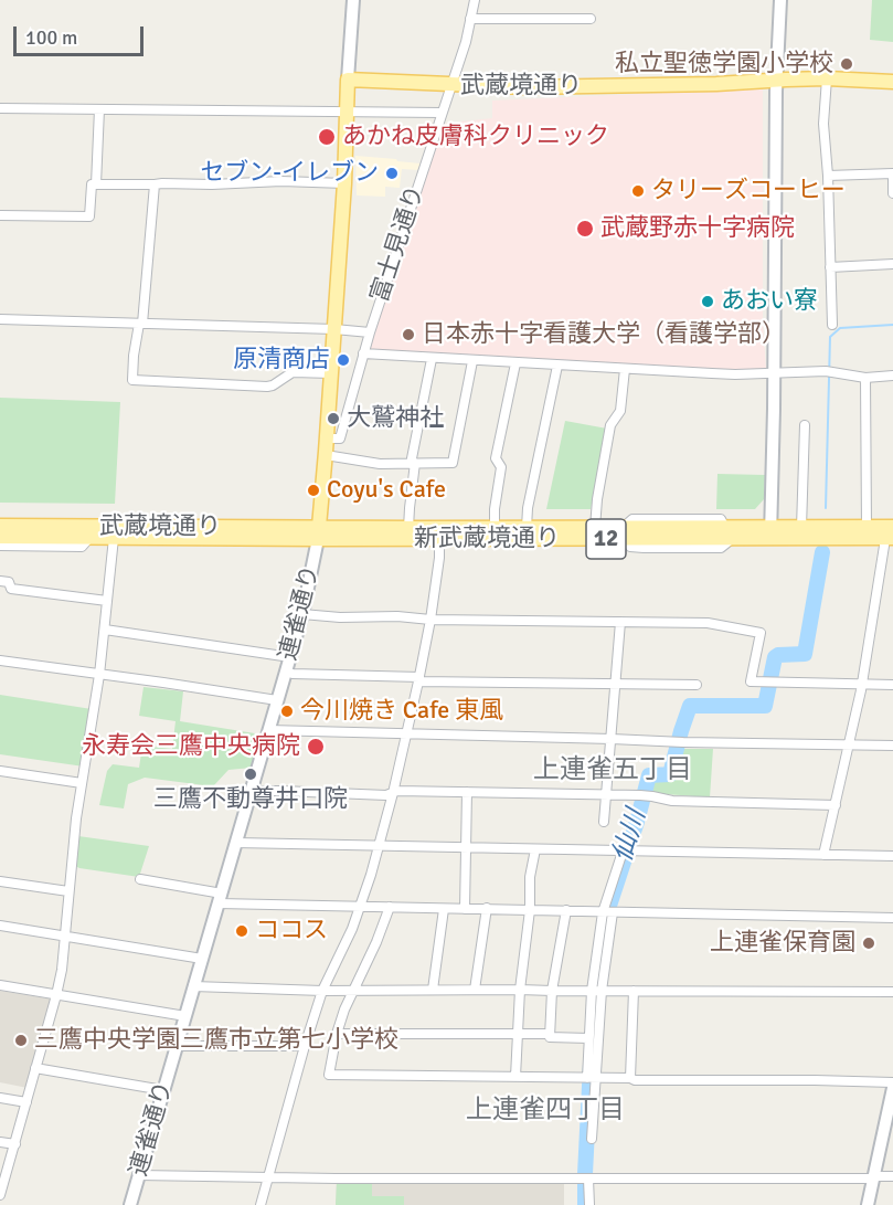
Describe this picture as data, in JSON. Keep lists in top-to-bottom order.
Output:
{
  "streets": {
    "main road": [
      "武蔵境通り",
      "新武蔵境通り",
      "12",
      "連雀通り"
    ],
    "street": ["富士見通り"]
  },
  "crossings": [
    ["武蔵境通り", "富士見通り"],
    ["武蔵境通り", "新武蔵境通り"],
    ["武蔵境通り", "連雀通り"],
    ["富士見通り", "連雀通り"],
    ["新武蔵境通り", "連雀通り"]
  ],
  "districts": ["上連雀五丁目", "上連雀四丁目"],
  "water": ["仙川"],
  "places": [
    "私立聖徳学園小学校",
    "あかね皮膚科クリニック",
    "セブン-イレブン",
    "タリーズコーヒー",
    "武蔵野赤十字病院",
    "あおい寮",
    "日本赤十字看護大学（看護学部）",
    "原清商店",
    "大鷲神社",
    "Coyu's Cafe",
    "今川焼き Cafe 東風",
    "永寿会三鷹中央病院",
    "三鷹不動尊井口院",
    "ココス",
    "上連雀保育園",
    "三鷹中央学園三鷹市立第七小学校"
  ],
  "scale_bar": "100 m"
}
